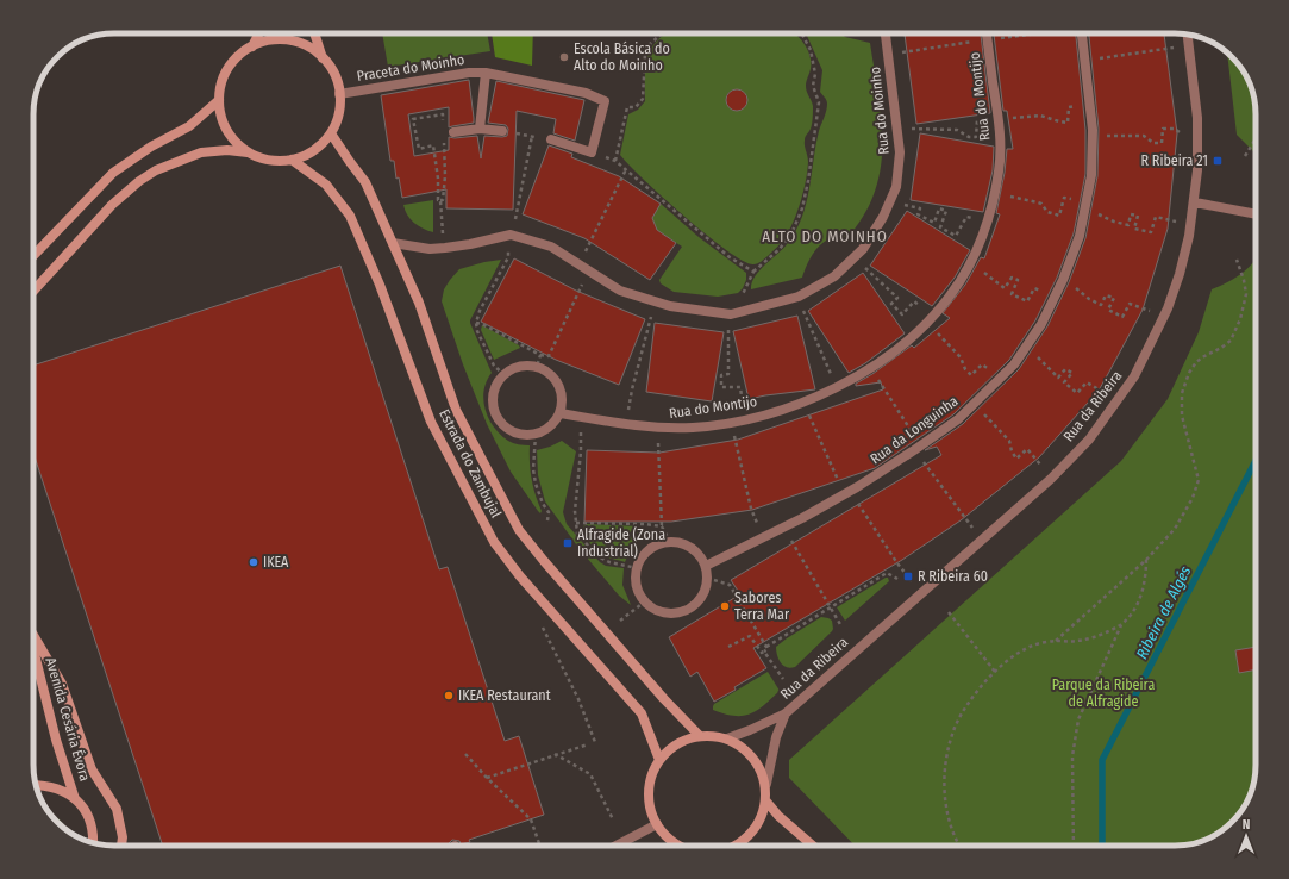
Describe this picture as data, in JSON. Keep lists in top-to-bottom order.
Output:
{
  "streets": {
    "street": [
      "Praceta do Moinho",
      "Rua do Montijo",
      "Rua do Moinho",
      "Rua da Ribeira",
      "Rua da Longuinha",
      "Estrada do Zambujal",
      "Avenida Cesária Évora"
    ]
  },
  "crossings": [
    ["Praceta do Moinho", "Estrada do Zambujal"],
    ["Rua do Moinho", "Estrada do Zambujal"]
  ],
  "districts": ["ALTO DO MOINHO"],
  "water": ["Ribeira de Algés"],
  "parks": ["Parque da Ribeira de Alfragide"],
  "places": {
    "other": [
      "Escola Básica do Alto do Moinho",
      "IKEA",
      "Sabores Terra Mar",
      "IKEA Restaurant"
    ],
    "transit": ["R Ribeira 21", "Alfragide (Zona Industrial)", "R Ribeira 60"]
  },
  "north": "top"
}
